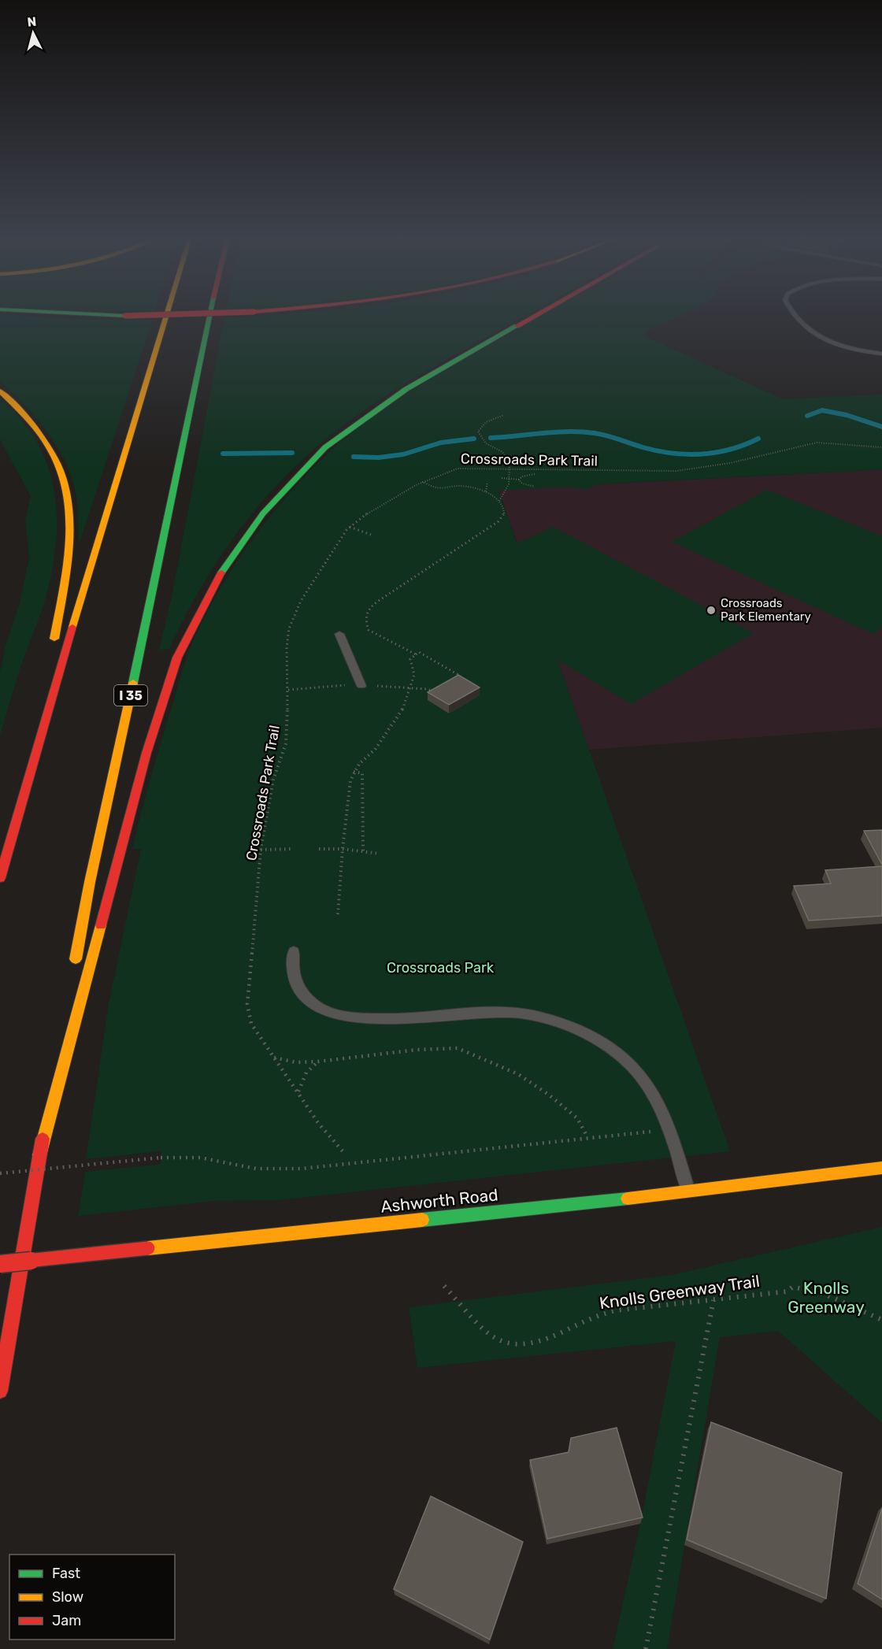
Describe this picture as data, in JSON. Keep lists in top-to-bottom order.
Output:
{
  "streets": {
    "main road": ["I 35", "Ashworth Road"],
    "path": ["Crossroads Park Trail", "Knolls Greenway Trail"]
  },
  "parks": ["Crossroads Park", "Knolls Greenway"],
  "places": ["Crossroads Park Elementary"],
  "legend": ["Fast", "Slow", "Jam"],
  "north": "top"
}
